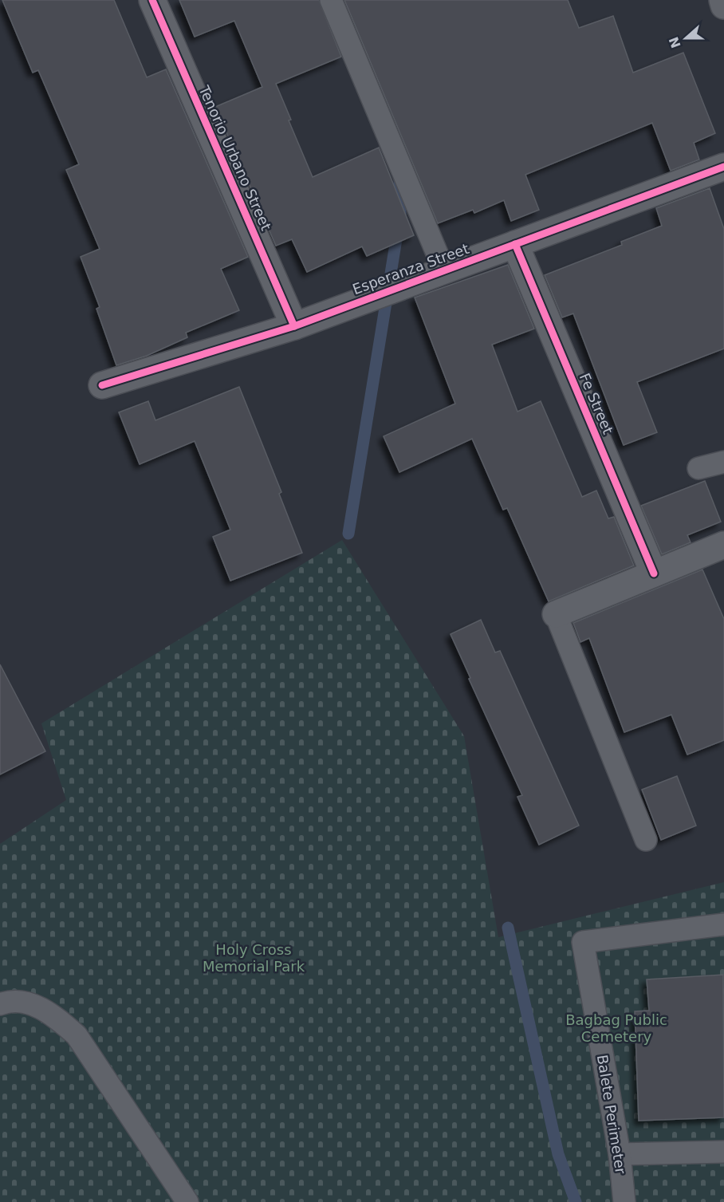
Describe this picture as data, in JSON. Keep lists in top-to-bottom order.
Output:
{
  "streets": {
    "street": ["Tenorio Urbano Street", "Esperanza Street", "Fe Street"],
    "lane": ["Balete Perimeter"]
  },
  "crossings": [
    ["Tenorio Urbano Street", "Esperanza Street"],
    ["Esperanza Street", "Fe Street"]
  ],
  "parks": ["Holy Cross Memorial Park", "Bagbag Public Cemetery"],
  "north": "left"
}
